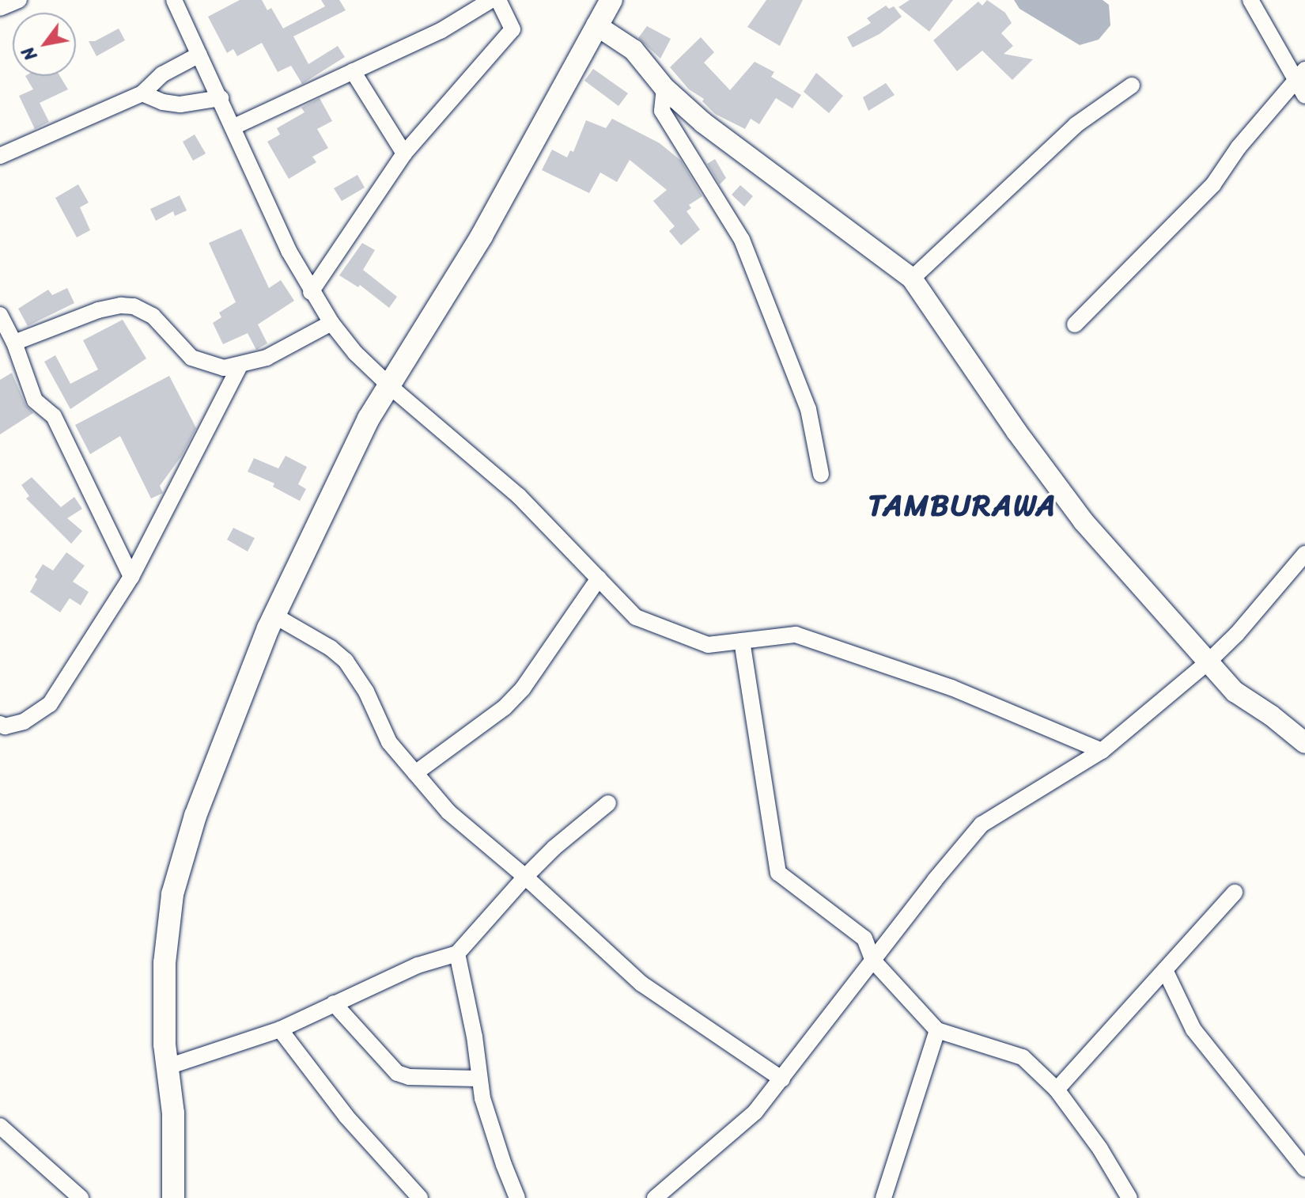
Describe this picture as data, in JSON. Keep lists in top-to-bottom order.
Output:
{
  "districts": ["TAMBURAWA"],
  "north": "bottom left"
}
